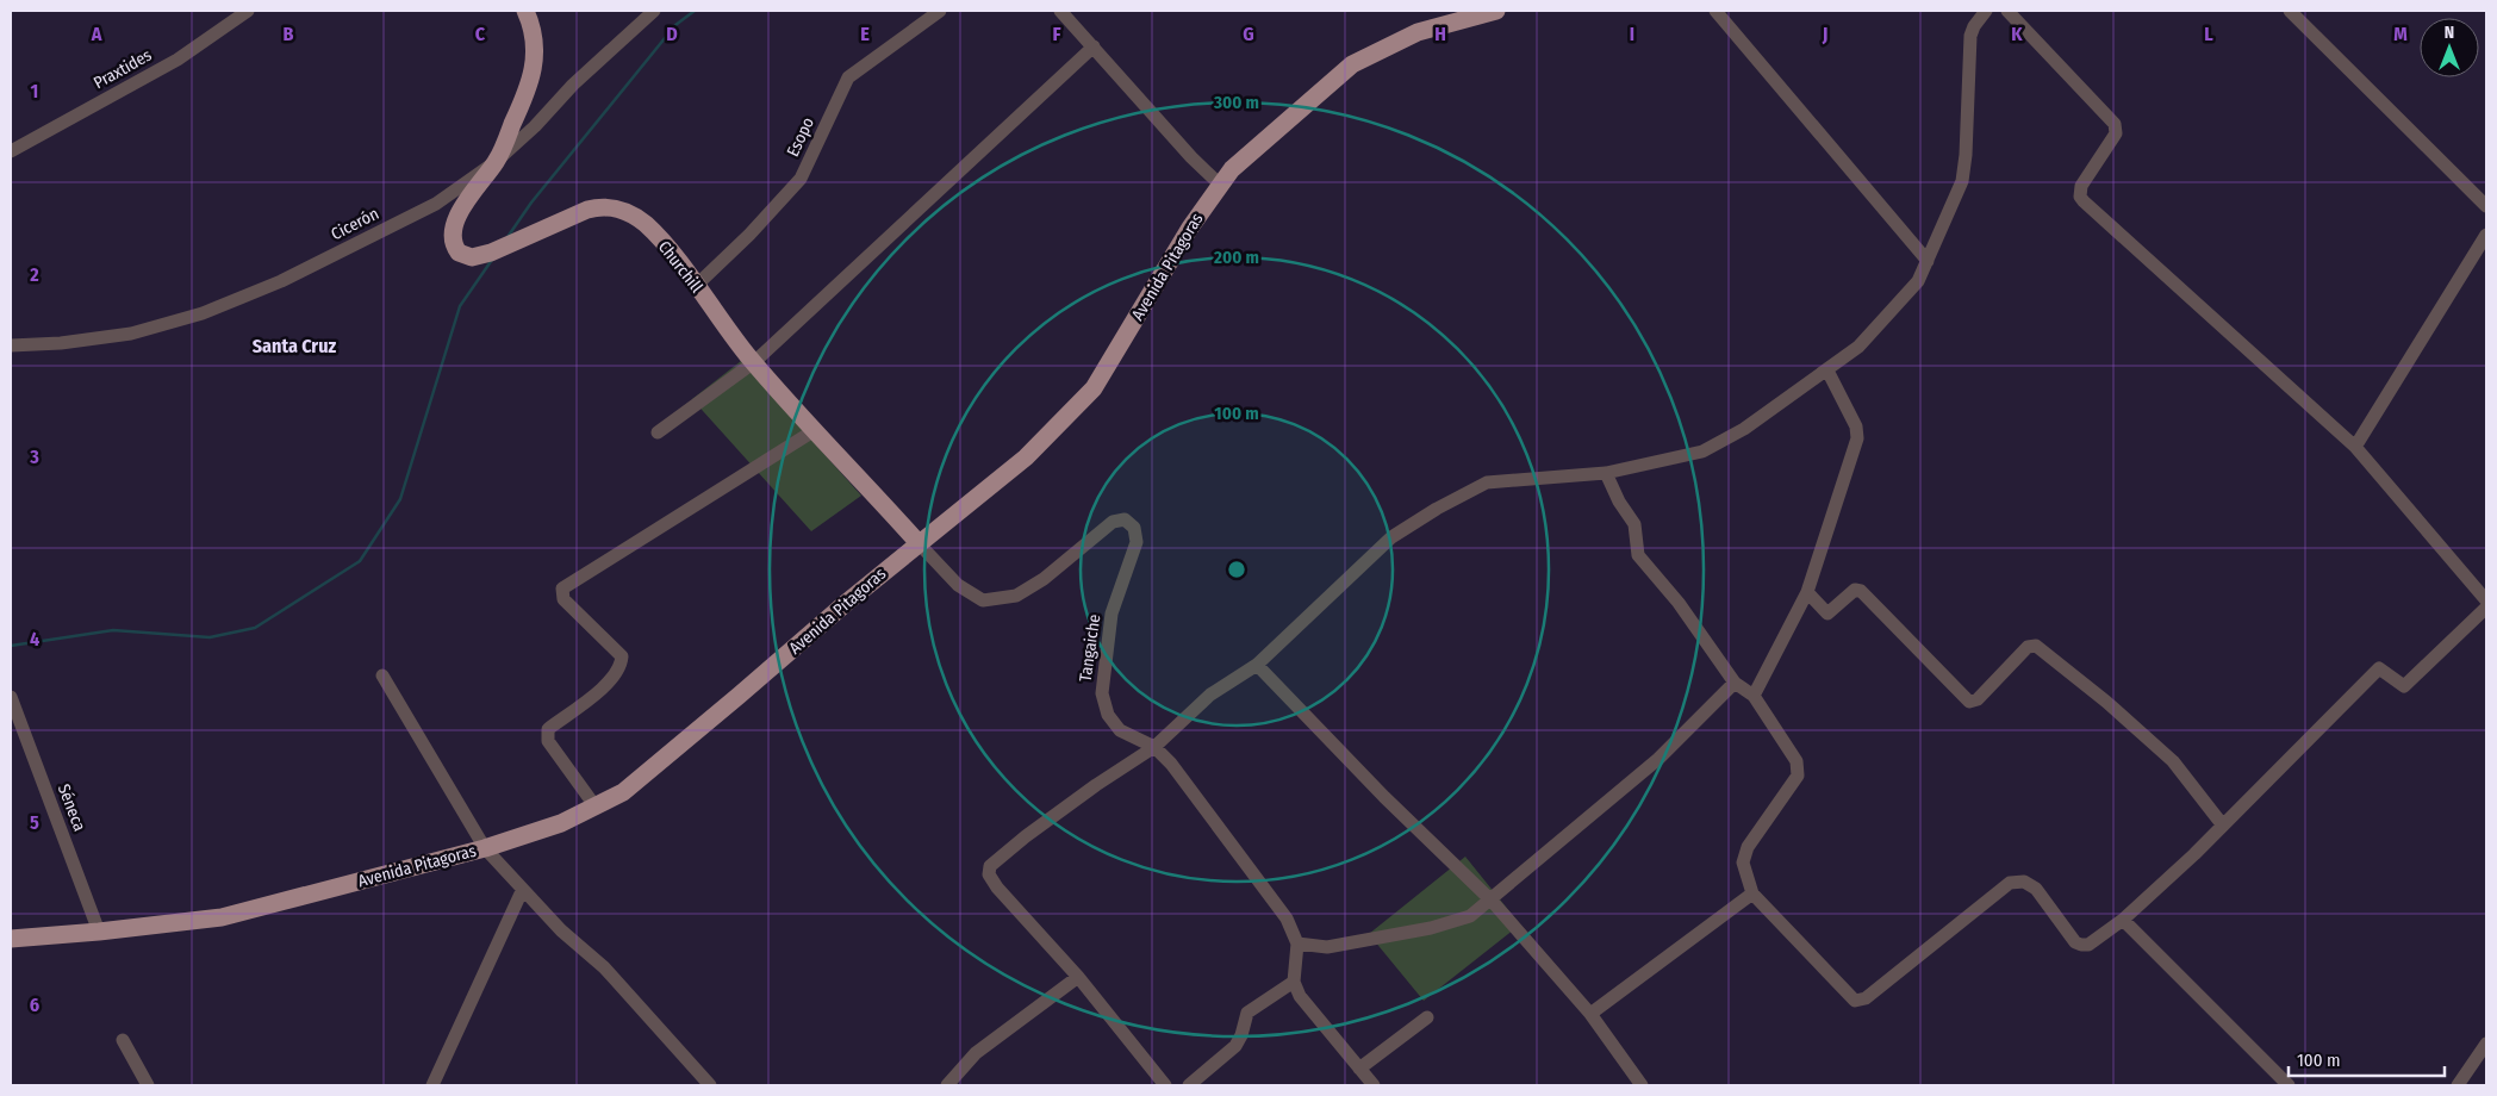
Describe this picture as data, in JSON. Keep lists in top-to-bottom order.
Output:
{
  "streets": {
    "main road": ["Churchill", "Avenida Pitagoras"],
    "street": [
      "Praxtides",
      "Esopo",
      "Cicerón",
      "Tangaiche",
      "Séneca"
    ]
  },
  "crossings": [
    ["Esopo", "Churchill"],
    ["Cicerón", "Churchill"],
    ["Churchill", "Avenida Pitagoras"],
    ["Churchill", "Tangaiche"],
    ["Avenida Pitagoras", "Tangaiche"],
    ["Avenida Pitagoras", "Séneca"]
  ],
  "districts": ["Santa Cruz"],
  "scale_bar": "100 m",
  "north": "top",
  "grid": {
    "columns": [
      "A",
      "B",
      "C",
      "D",
      "E",
      "F",
      "G",
      "H",
      "I",
      "J",
      "K",
      "L",
      "M"
    ],
    "rows": [
      "1",
      "2",
      "3",
      "4",
      "5",
      "6"
    ]
  },
  "rings": ["300 m", "200 m", "100 m"]
}
